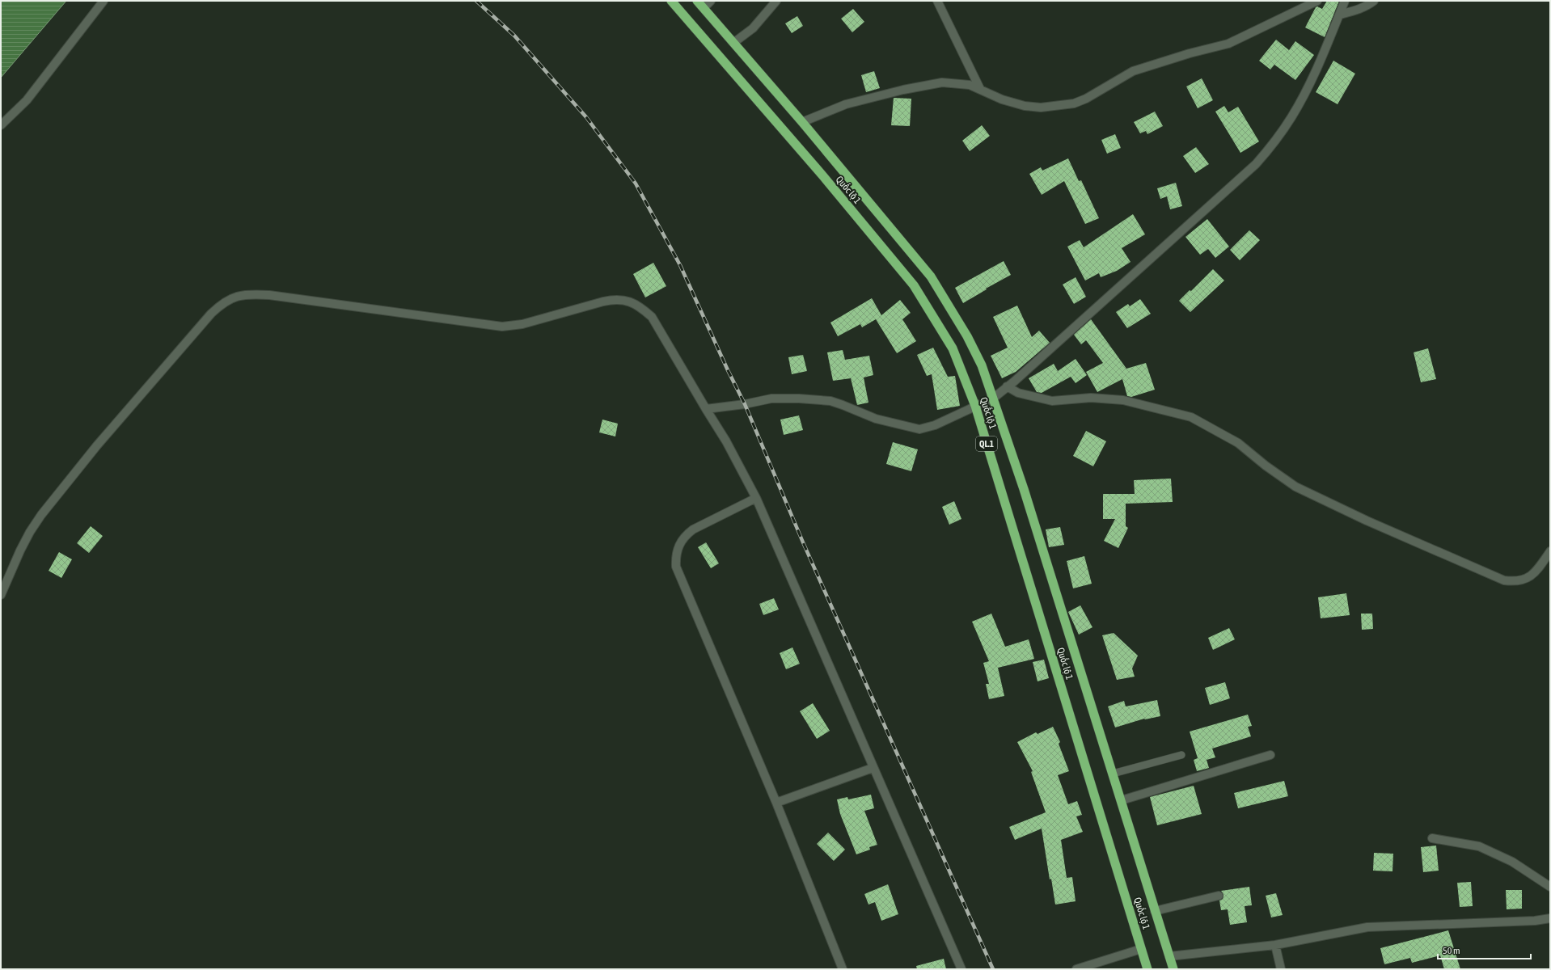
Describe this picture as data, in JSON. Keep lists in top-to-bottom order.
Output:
{
  "streets": {
    "highway": ["Quốc lộ 1", "QL.1"]
  },
  "scale_bar": "50 m"
}
